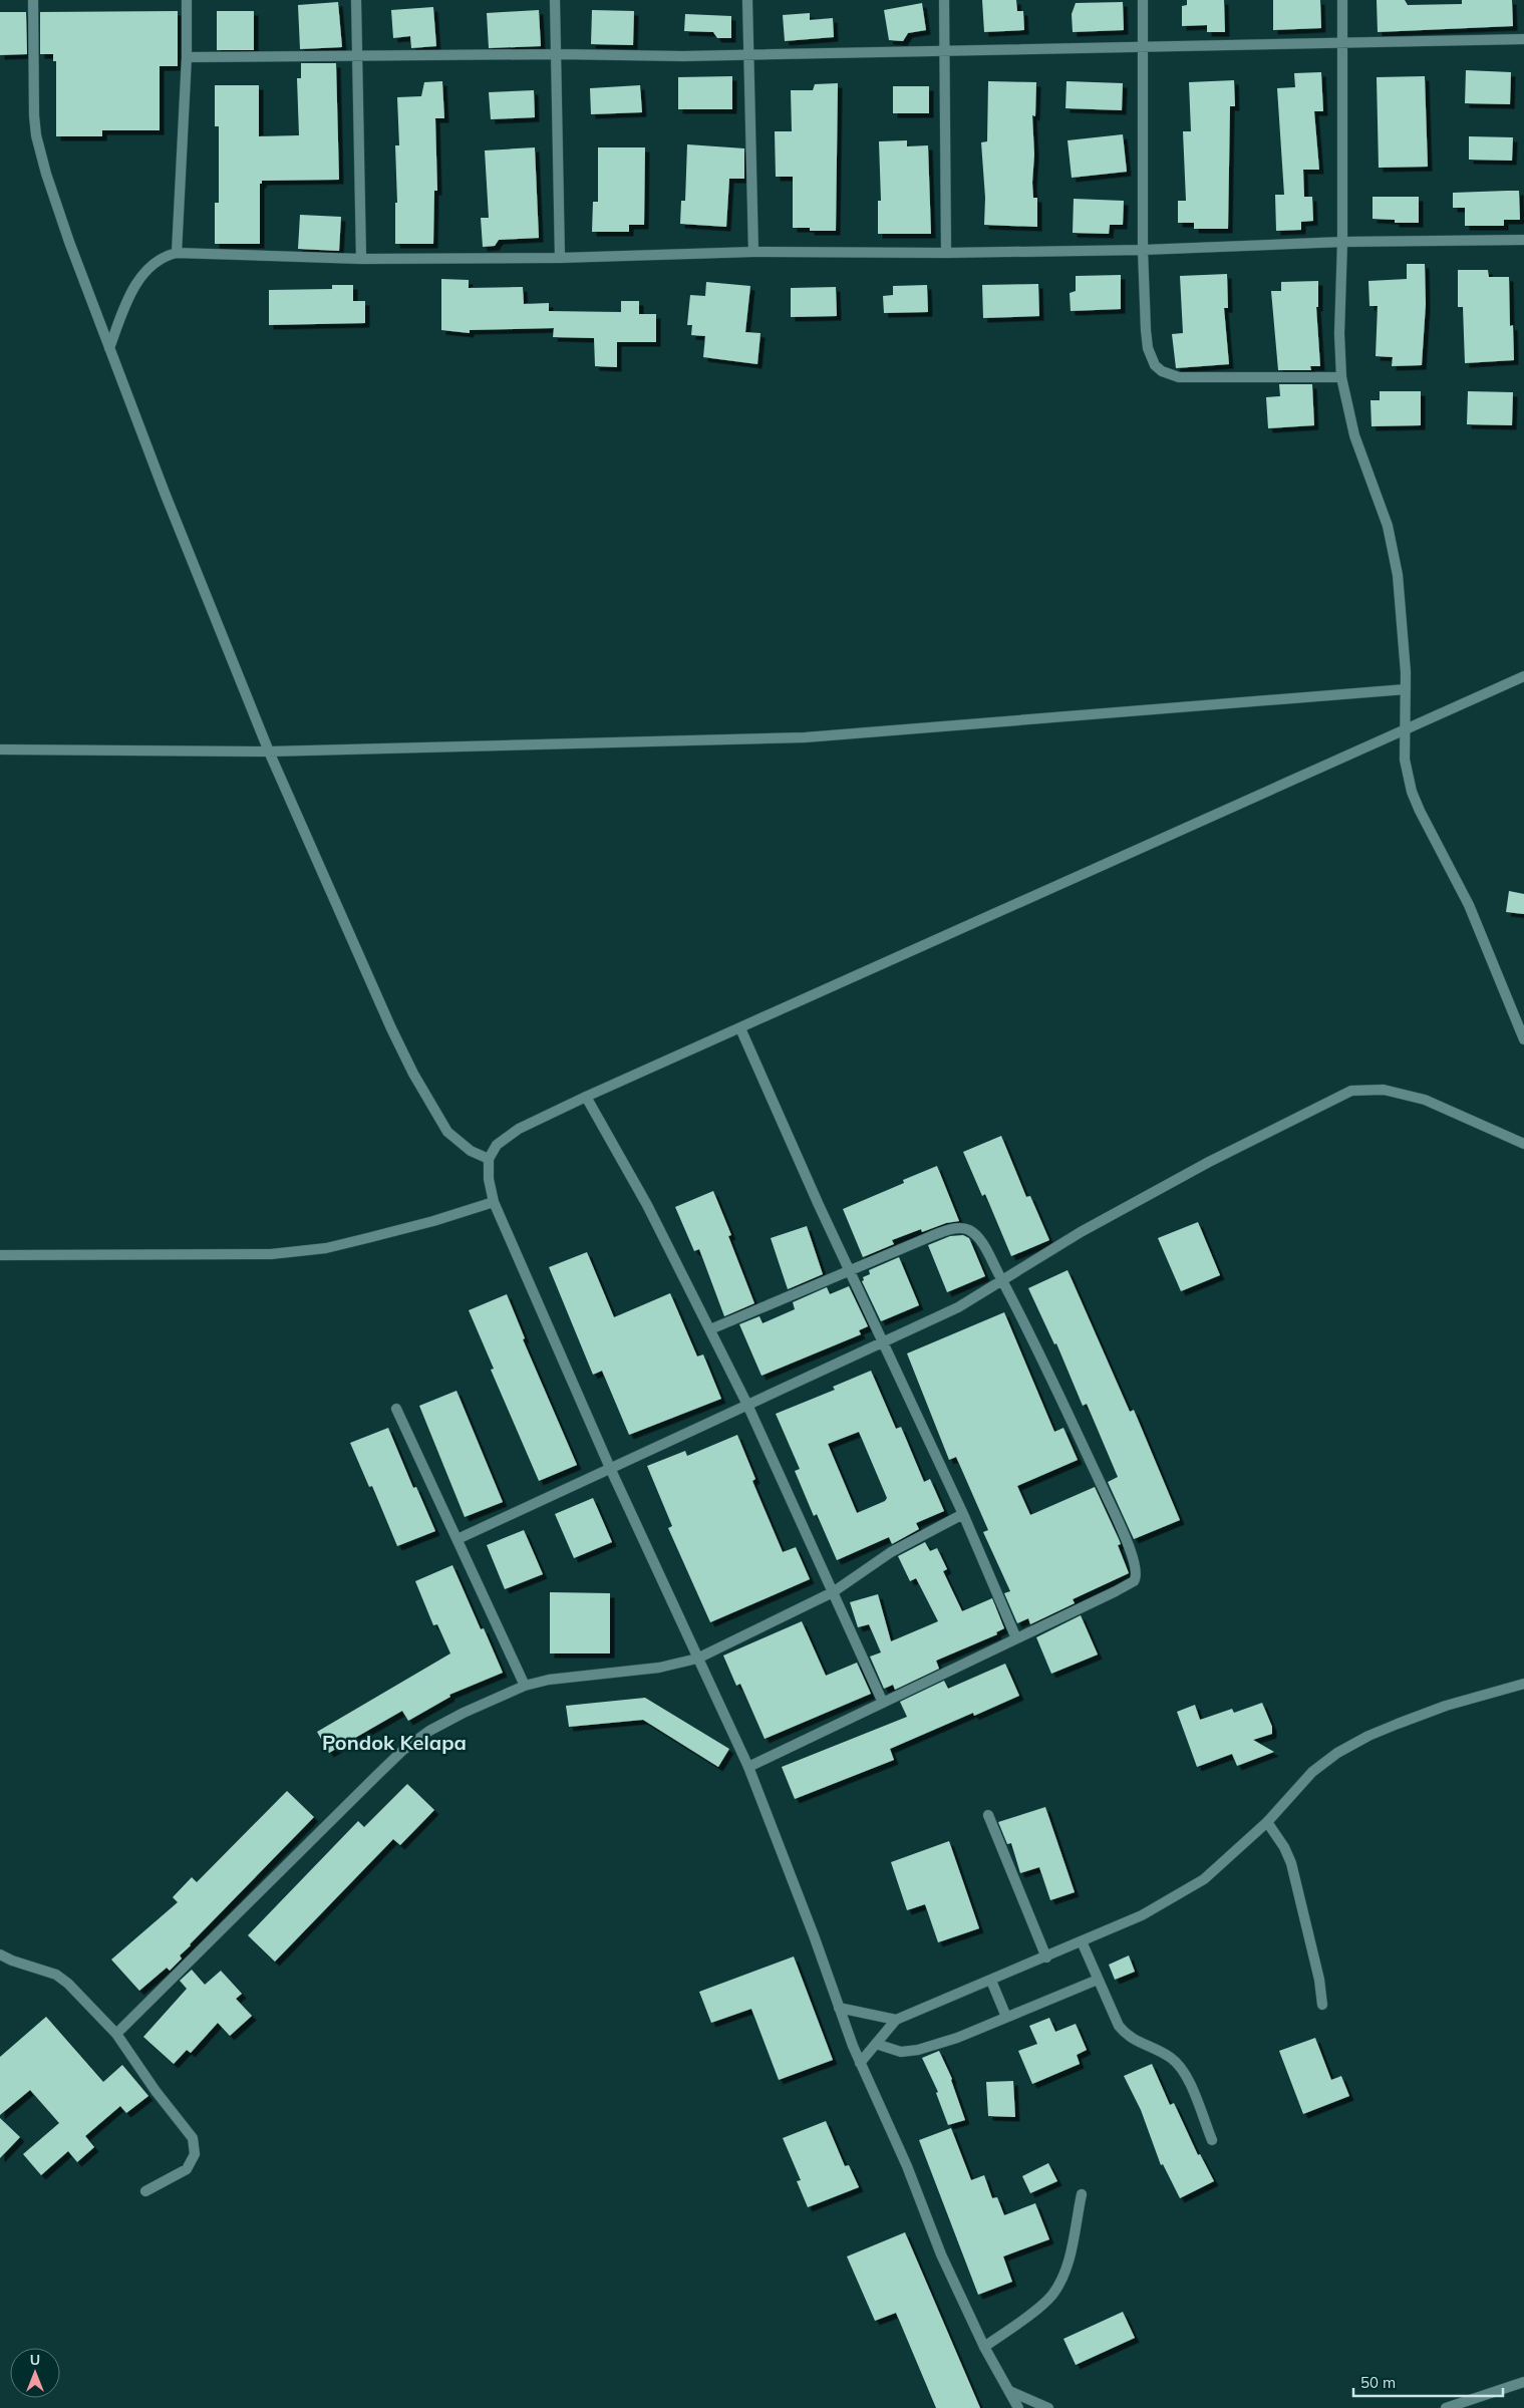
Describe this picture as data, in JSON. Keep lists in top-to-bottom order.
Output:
{
  "districts": ["Pondok Kelapa"],
  "scale_bar": "50 m",
  "north": "top"
}
